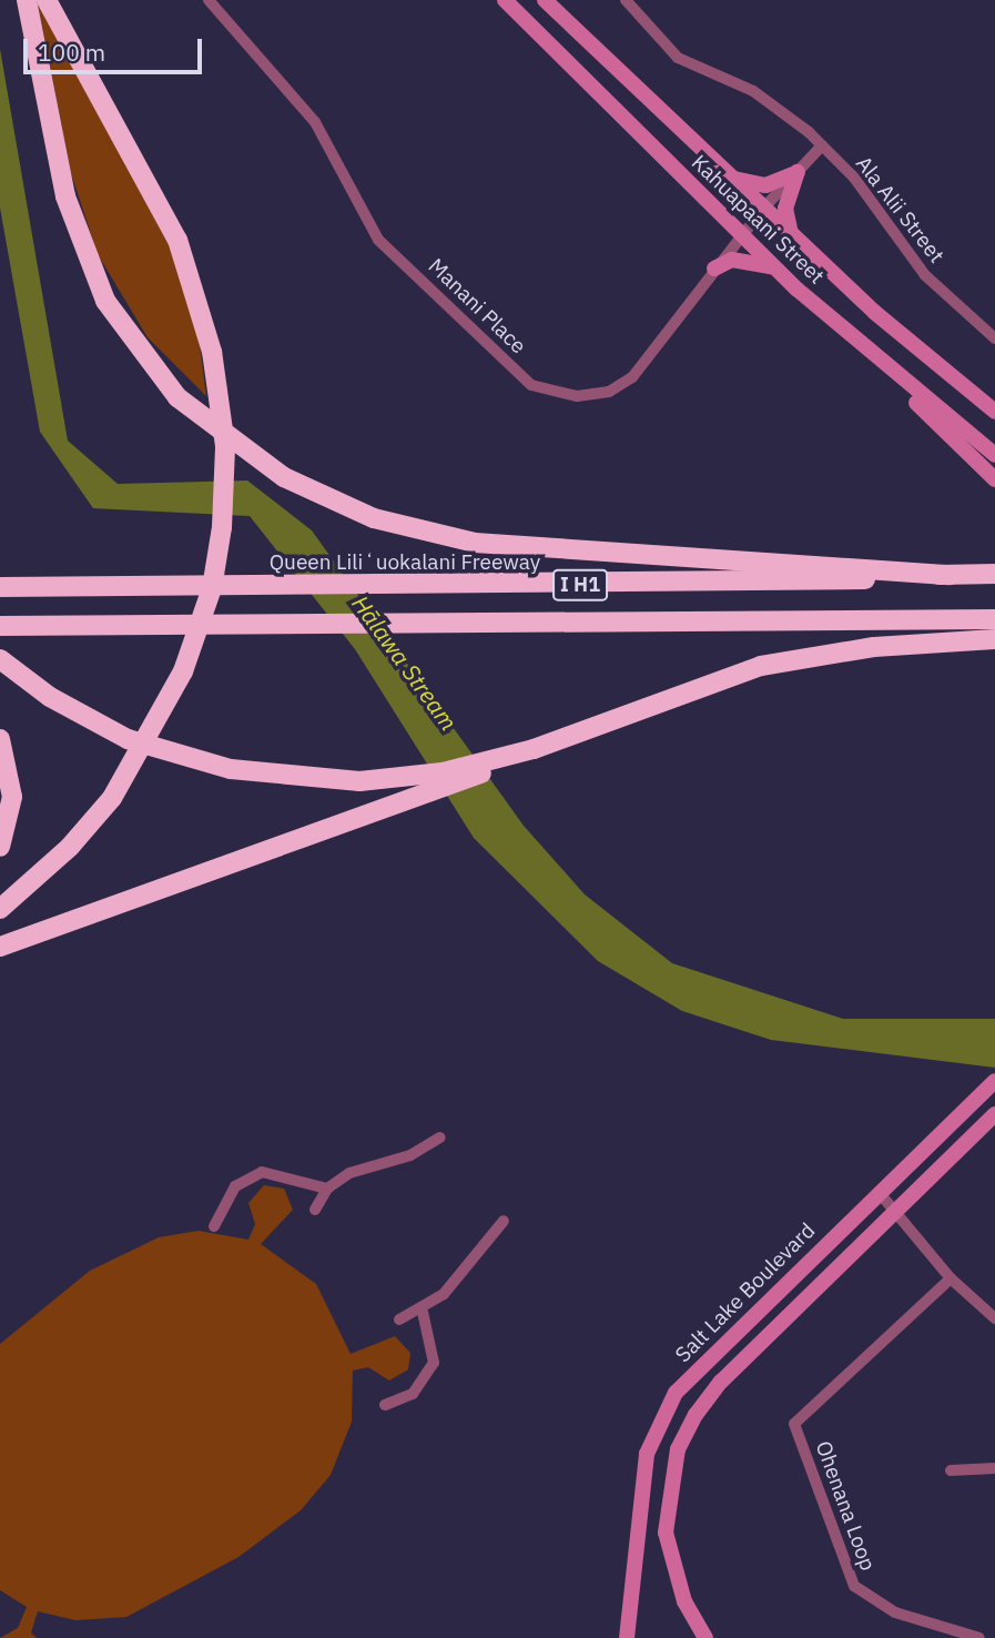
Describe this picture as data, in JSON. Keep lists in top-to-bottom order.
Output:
{
  "streets": {
    "highway": ["Queen Liliʻuokalani Freeway", "I H1"],
    "main road": ["Kahuapaani Street", "Salt Lake Boulevard"],
    "street": ["Ala Alii Street", "Manani Place", "Ohenana Loop"]
  },
  "crossings": [
    ["Ala Alii Street", "Manani Place"],
    ["Kahuapaani Street", "Manani Place"]
  ],
  "water": ["Hālawa Stream"],
  "scale_bar": "100 m"
}
